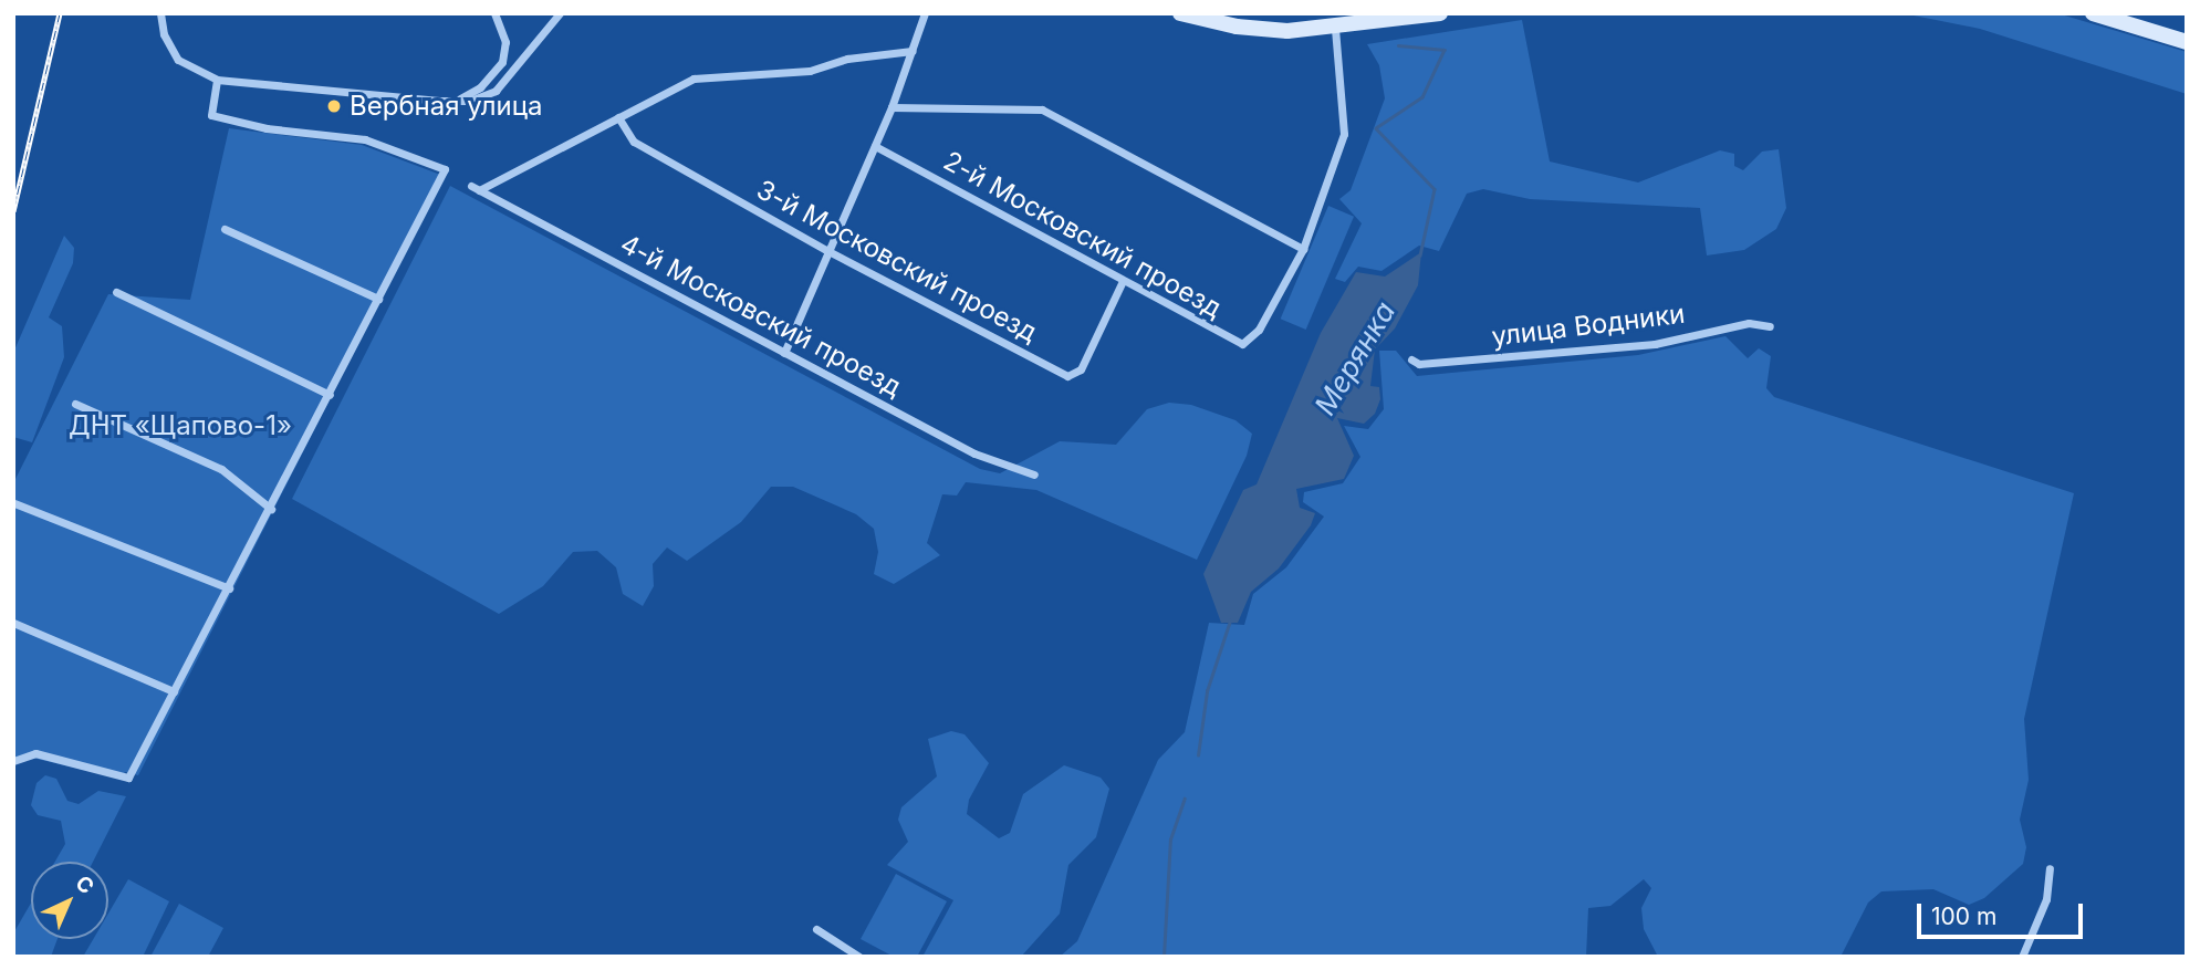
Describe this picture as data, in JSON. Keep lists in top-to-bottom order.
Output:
{
  "streets": {
    "street": [
      "2-й Московский проезд",
      "3-й Московский проезд",
      "4-й Московский проезд",
      "улица Водники"
    ]
  },
  "crossings": [
    ["2-й Московский проезд", "3-й Московский проезд"],
    ["3-й Московский проезд", "4-й Московский проезд"]
  ],
  "water": ["Мерянка"],
  "parks": ["ДНТ «Щапово-1»"],
  "places": ["Вербная улица"],
  "scale_bar": "100 m",
  "north": "top right"
}
